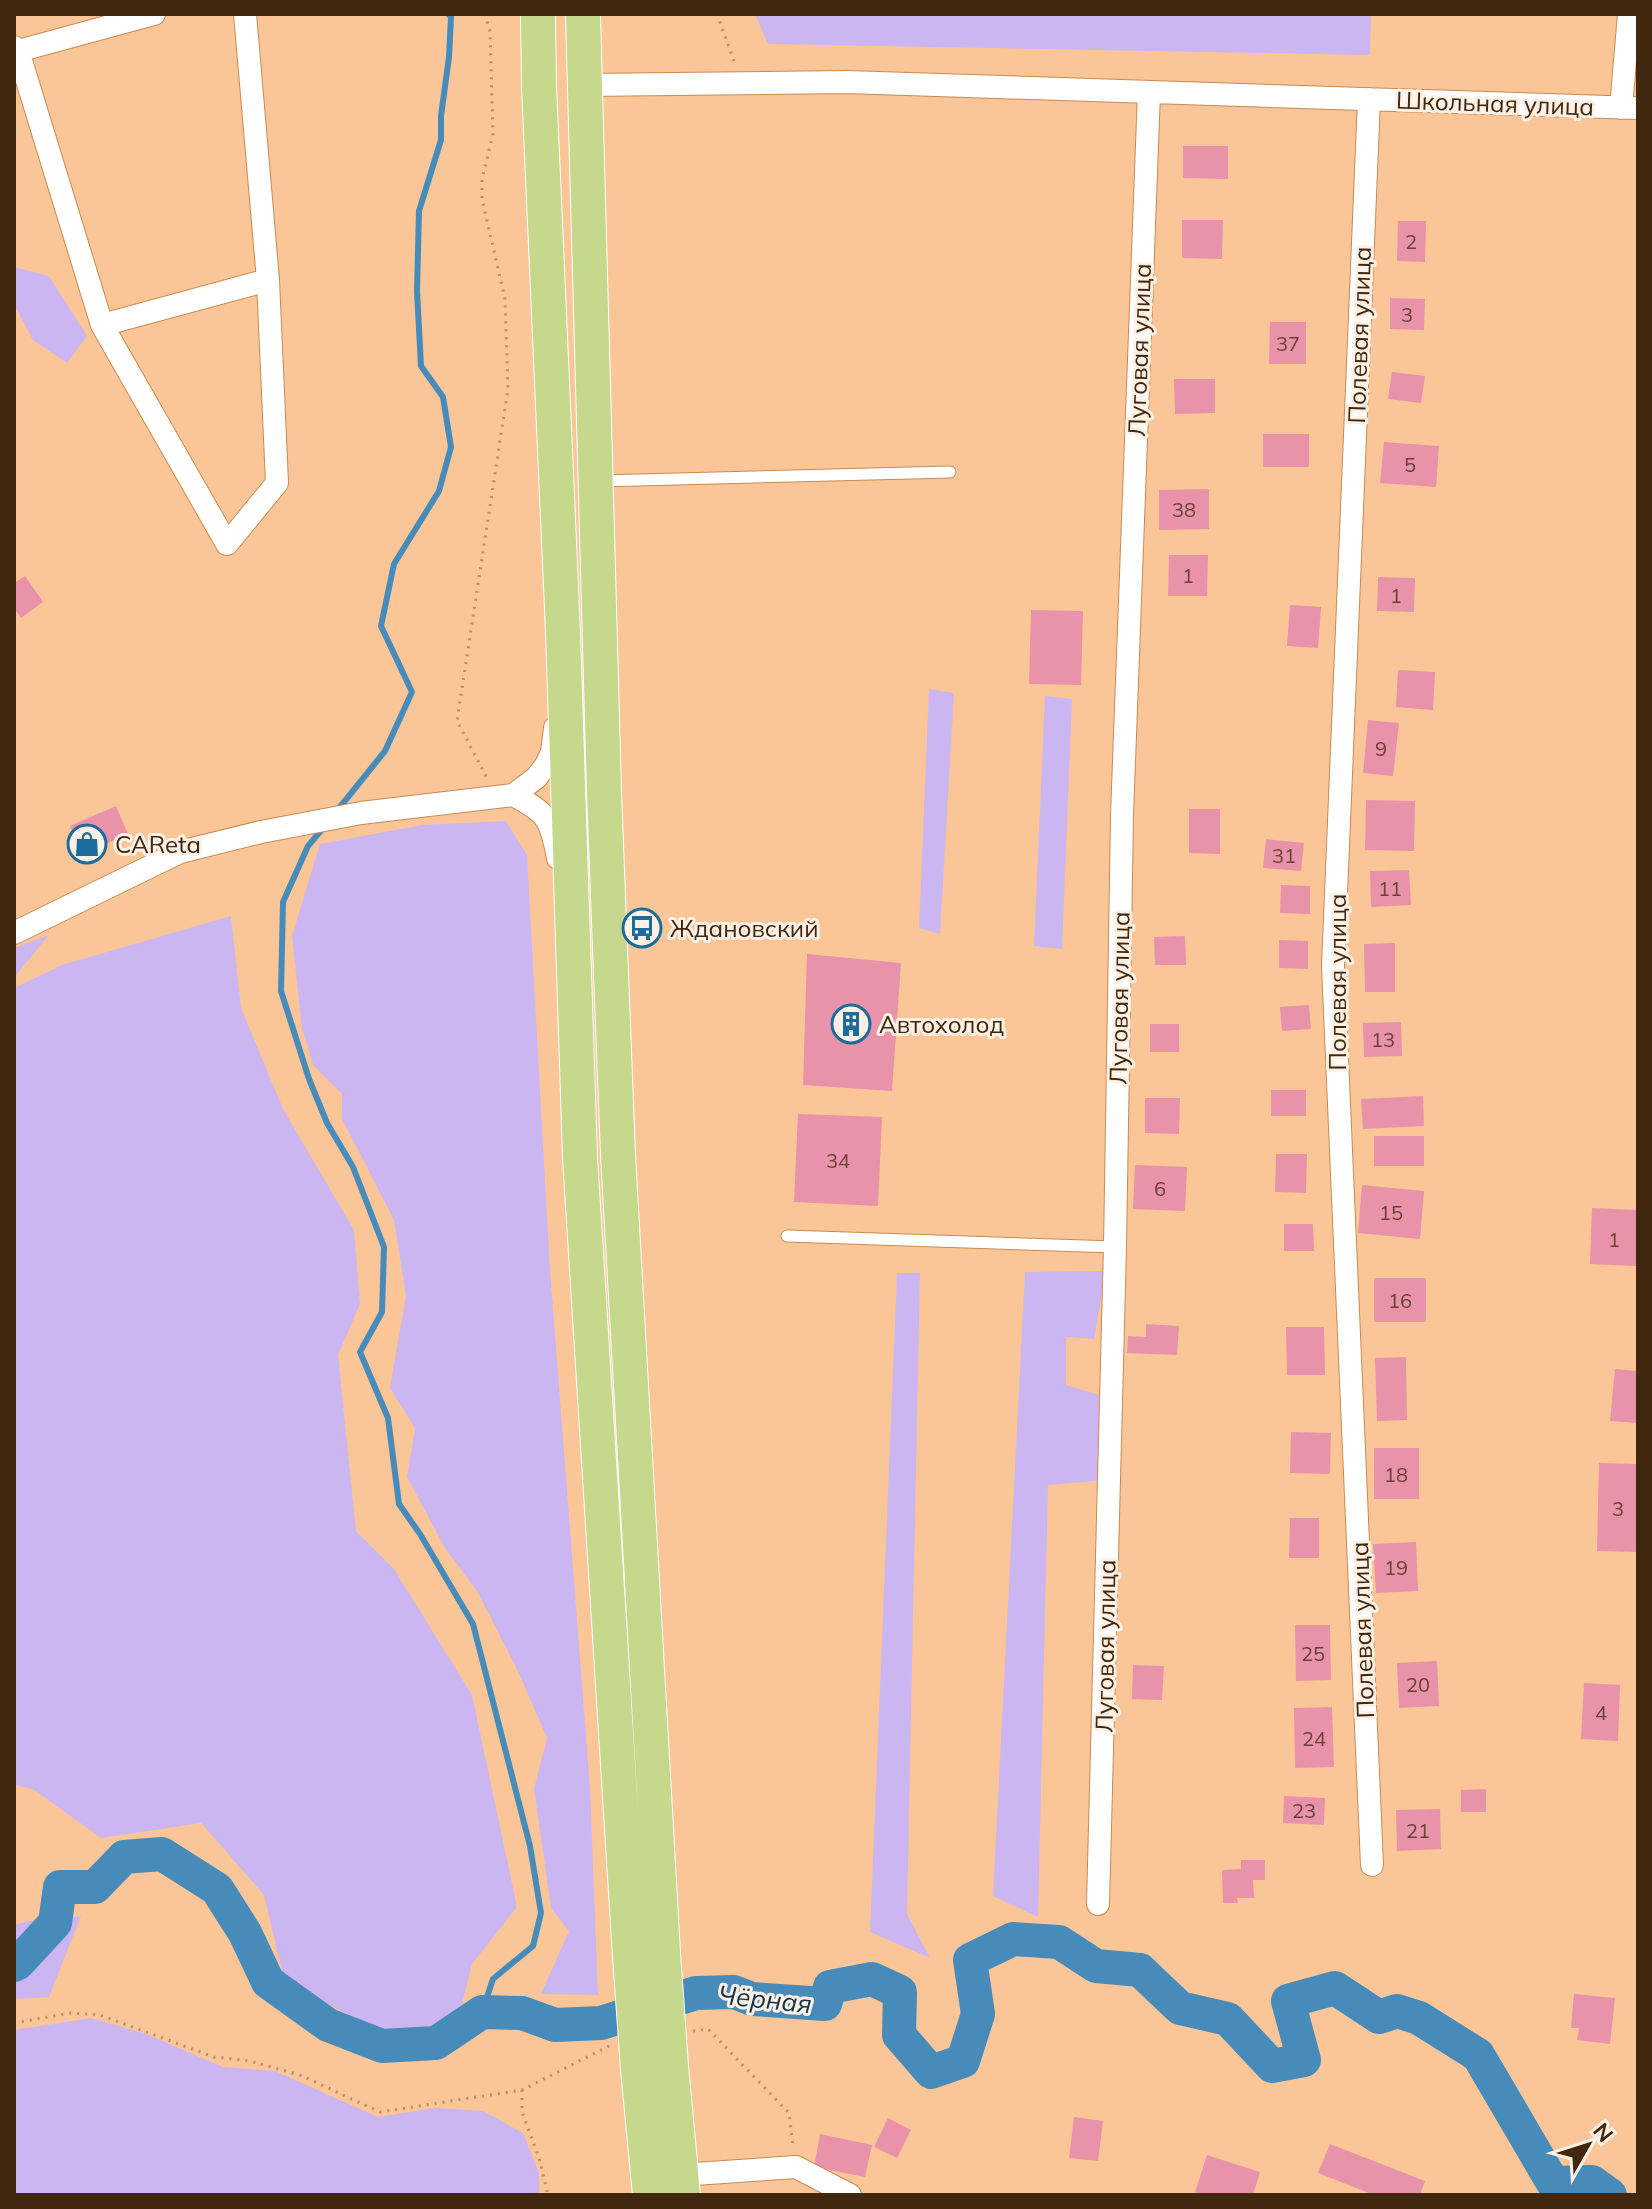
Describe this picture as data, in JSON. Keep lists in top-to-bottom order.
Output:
{
  "streets": {
    "street": ["Школьная улица", "Полевая улица", "Луговая улица"]
  },
  "crossings": [
    ["Школьная улица", "Полевая улица"],
    ["Школьная улица", "Луговая улица"]
  ],
  "water": ["Чёрная"],
  "places": {
    "shop": ["CAReta"],
    "bus stop": ["Ждановский"],
    "building": ["Автохолод"]
  },
  "house_numbers": [
    "2",
    "3",
    "37",
    "5",
    "38",
    "1",
    "1",
    "9",
    "31",
    "11",
    "13",
    "34",
    "6",
    "15",
    "1",
    "16",
    "18",
    "3",
    "19",
    "25",
    "20",
    "4",
    "24",
    "23",
    "21"
  ],
  "north": "top right"
}
